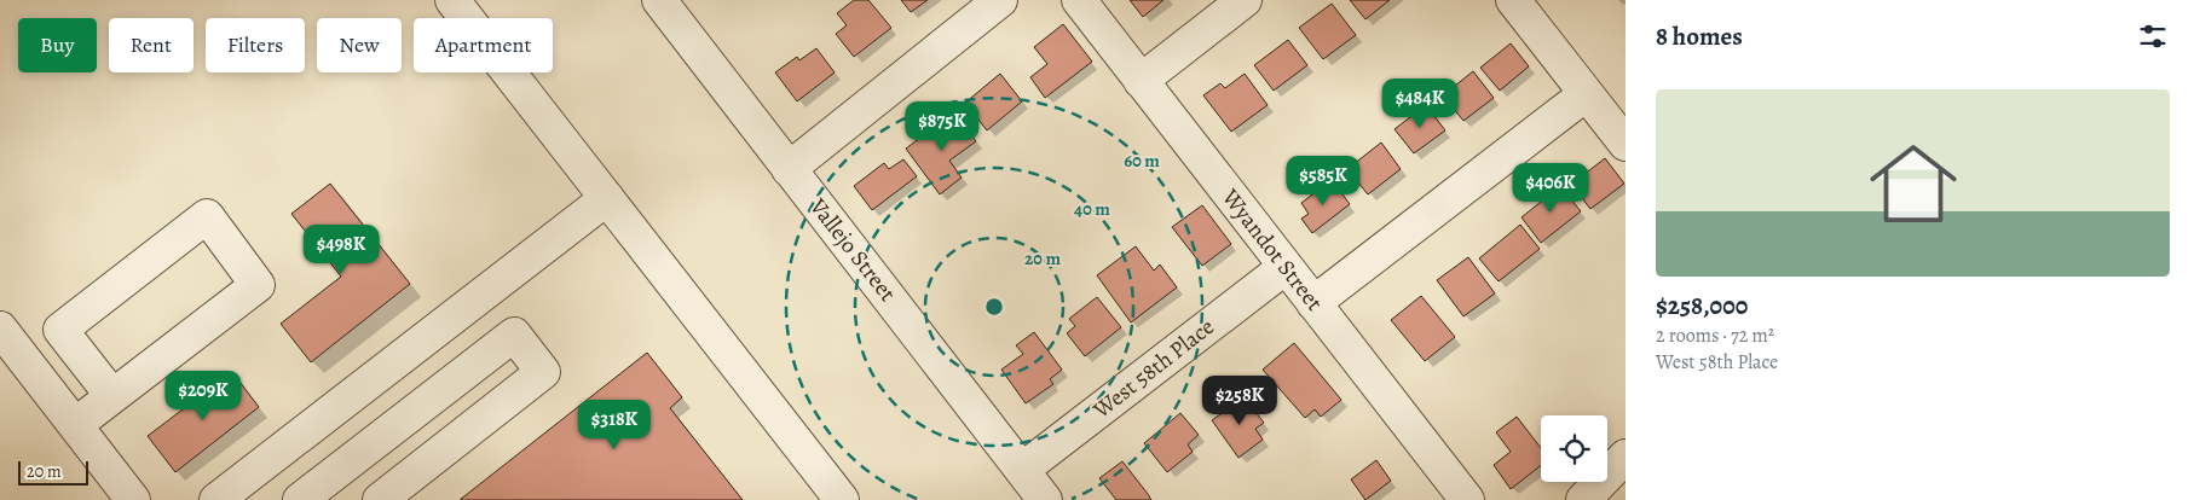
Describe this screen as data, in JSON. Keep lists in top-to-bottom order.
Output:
{
  "streets": {
    "street": ["Vallejo Street", "Wyandot Street", "West 58th Place"]
  },
  "crossings": [
    ["Vallejo Street", "West 58th Place"],
    ["Wyandot Street", "West 58th Place"]
  ],
  "scale_bar": "20 m",
  "page": {
    "heading": "8 homes",
    "chip": [
      "Buy",
      "Rent",
      "Filters",
      "New",
      "Apartment"
    ],
    "list": [
      {
        "name": "$258,000",
        "note": "2 rooms · 72 m² · West 58th Place"
      }
    ],
    "price": [
      "$484K",
      "$875K",
      "$585K",
      "$406K",
      "$498K",
      "$209K",
      "$258K",
      "$318K"
    ],
    "scale": "20 m"
  },
  "rings": ["60 m", "40 m", "20 m"]
}
